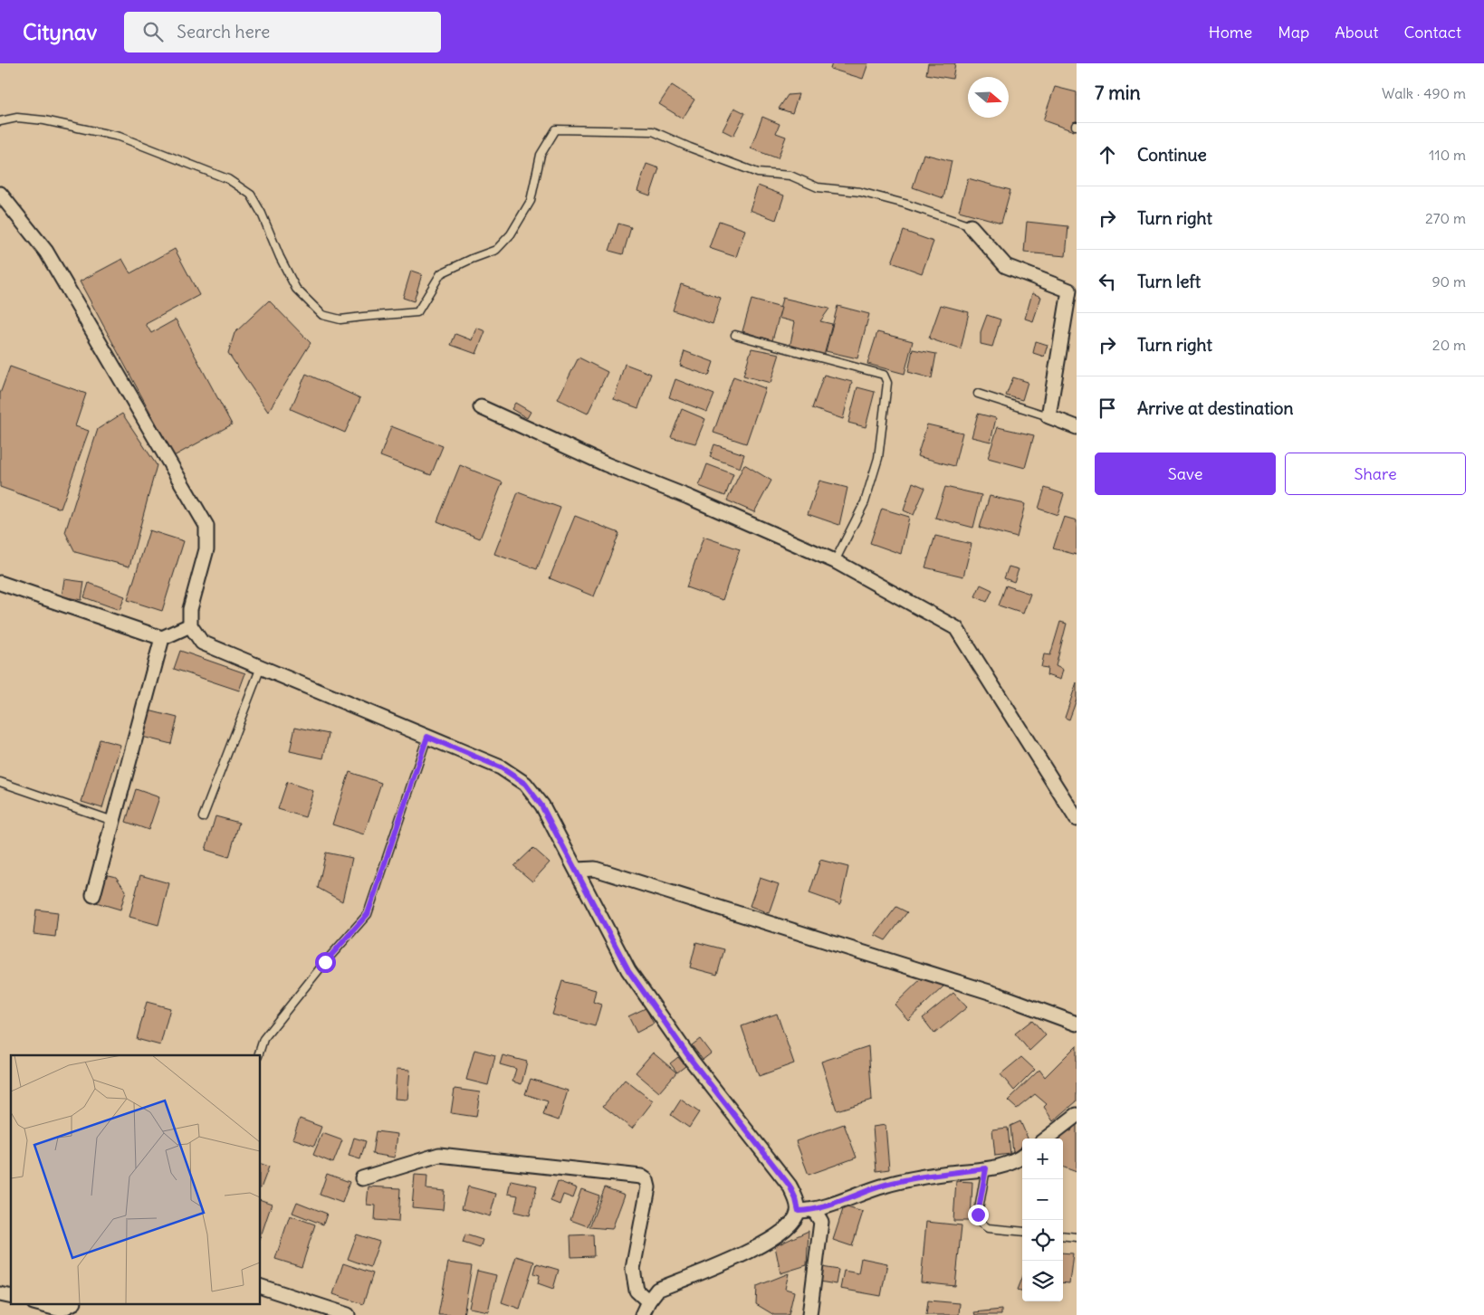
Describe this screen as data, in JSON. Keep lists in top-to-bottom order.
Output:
{
  "north": "right",
  "page": {
    "header": "Citynav",
    "search": "Search here",
    "nav": [
      "Home",
      "Map",
      "About",
      "Contact"
    ],
    "heading": ["7 min", "Walk · 490 m"],
    "list": [
      ["Continue", "110 m"],
      ["Turn right", "270 m"],
      ["Turn left", "90 m"],
      ["Turn right", "20 m"],
      "Arrive at destination"
    ],
    "buttons": ["Save", "Share"],
    "map_buttons": ["+", "−"]
  }
}
